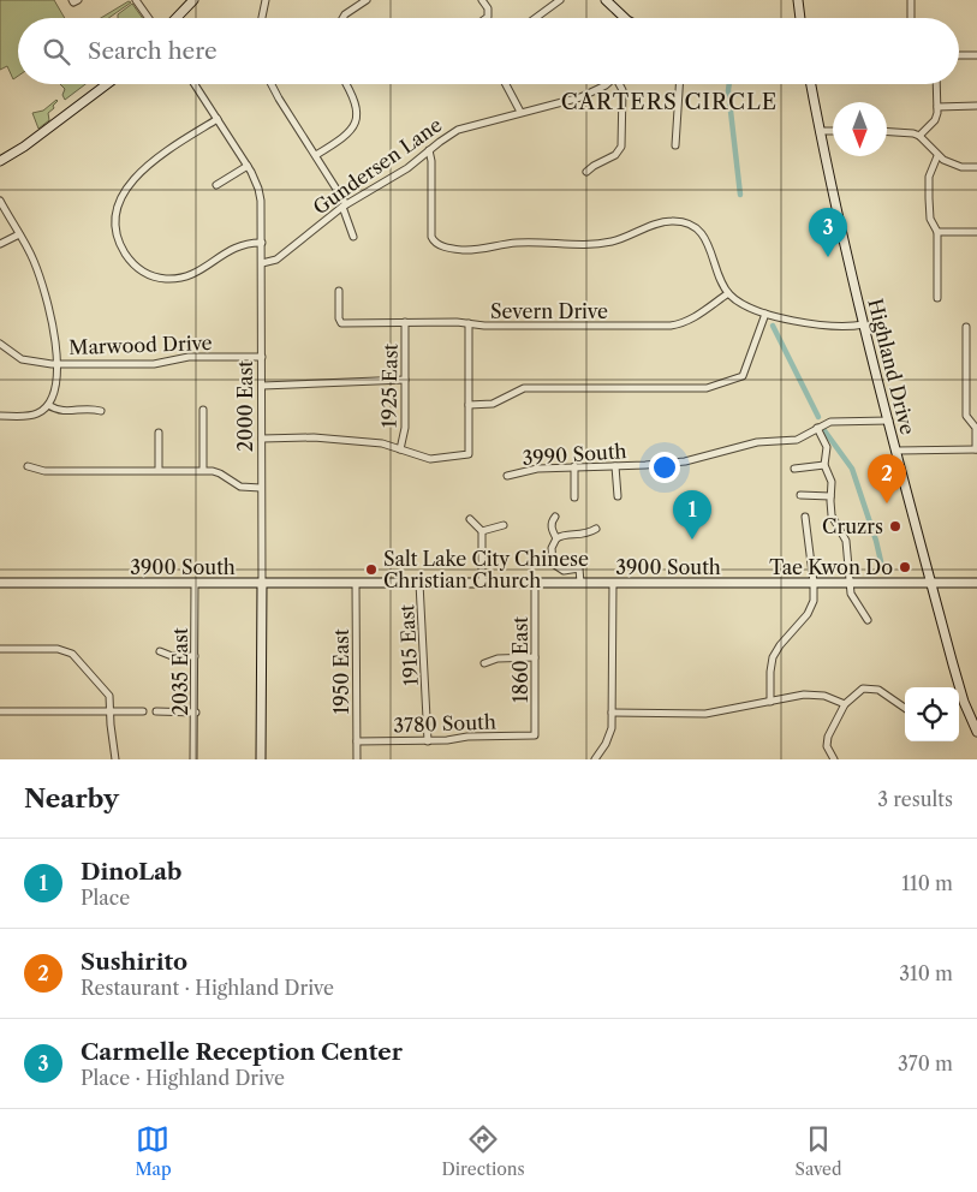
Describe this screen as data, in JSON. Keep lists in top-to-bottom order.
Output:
{
  "streets": {
    "main road": ["Highland Drive", "2000 East", "3900 South"],
    "street": [
      "Gundersen Lane",
      "Severn Drive",
      "Marwood Drive",
      "1925 East",
      "3990 South",
      "1915 East",
      "1860 East",
      "2035 East",
      "1950 East",
      "3780 South"
    ]
  },
  "crossings": [
    ["Gundersen Lane", "2000 East"],
    ["Severn Drive", "1925 East"],
    ["Marwood Drive", "2000 East"],
    ["Highland Drive", "3990 South"],
    ["Highland Drive", "3900 South"],
    ["2000 East", "3900 South"],
    ["3900 South", "1915 East"],
    ["3900 South", "1860 East"],
    ["3900 South", "2035 East"],
    ["3900 South", "1950 East"],
    ["1915 East", "3780 South"],
    ["1860 East", "3780 South"],
    ["1950 East", "3780 South"]
  ],
  "districts": ["CARTERS CIRCLE"],
  "places": ["Cruzrs", "Tae Kwon Do", "Salt Lake City Chinese Christian Church"],
  "north": "bottom",
  "page": {
    "search": "Search here",
    "pins": ["3", "2", "1"],
    "heading": ["Nearby", "3 results"],
    "list": [
      {
        "mark": "1",
        "name": "DinoLab",
        "note": "Place",
        "value": "110 m"
      },
      {
        "mark": "2",
        "name": "Sushirito",
        "note": "Restaurant · Highland Drive",
        "value": "310 m"
      },
      {
        "mark": "3",
        "name": "Carmelle Reception Center",
        "note": "Place · Highland Drive",
        "value": "370 m"
      }
    ],
    "nav": ["Map", "Directions", "Saved"]
  }
}
